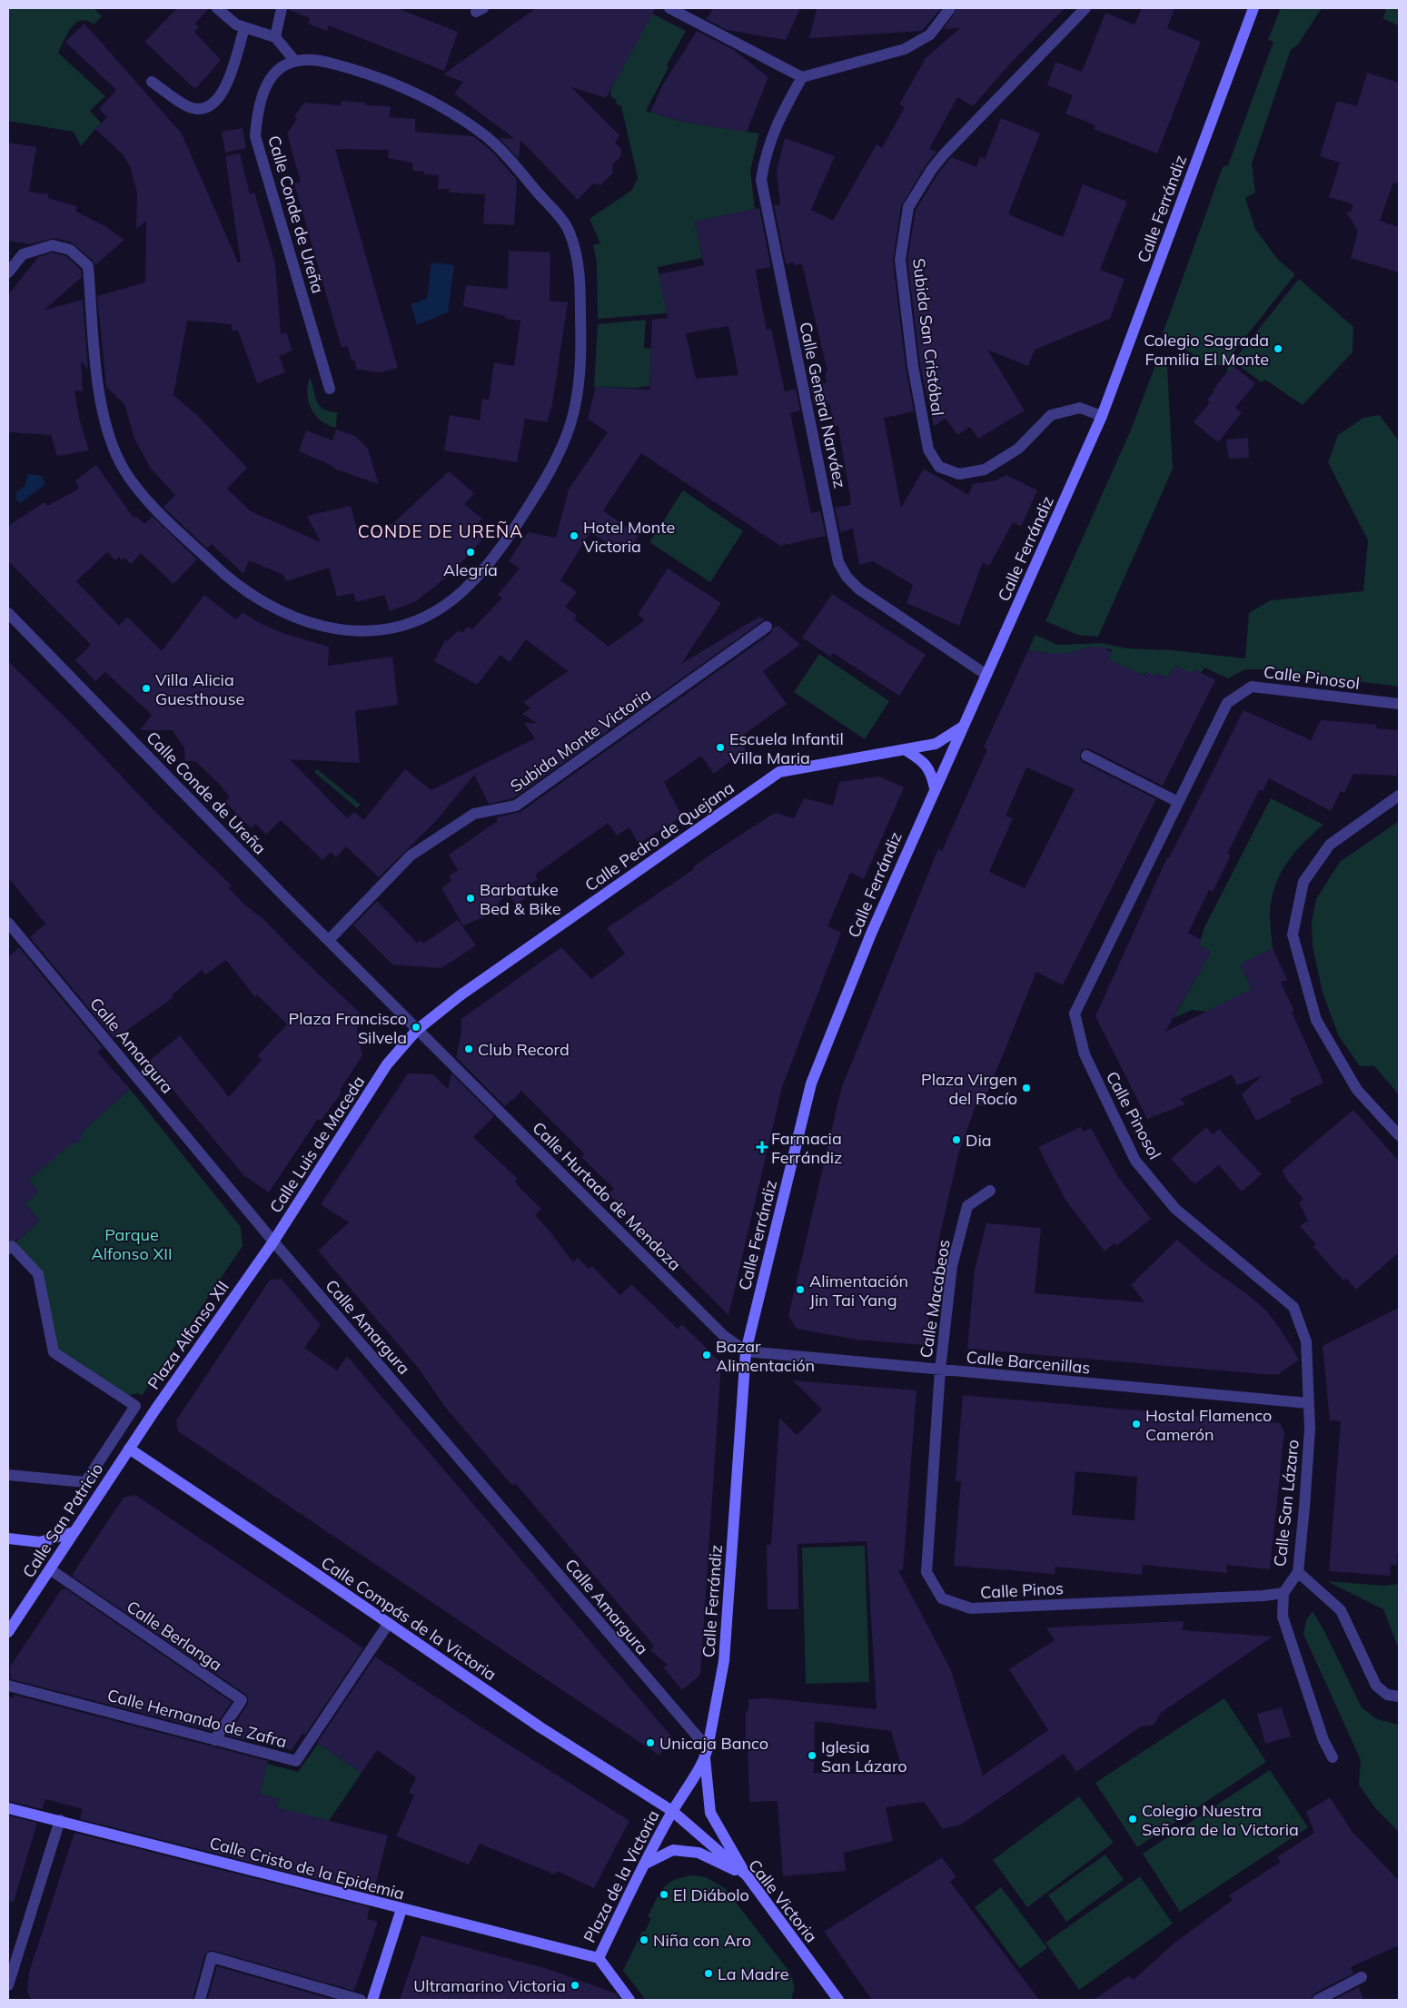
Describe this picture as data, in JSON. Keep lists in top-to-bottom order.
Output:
{
  "streets": {
    "main road": [
      "Calle Ferrándiz",
      "Calle Pedro de Quejana",
      "Calle Luis de Maceda",
      "Plaza Alfonso XII",
      "Calle San Patricio",
      "Calle Compás de la Victoria",
      "Calle Cristo de la Epidemia",
      "Plaza de la Victoria",
      "Calle Victoria"
    ],
    "street": [
      "Calle Conde de Ureña",
      "Subida San Cristóbal",
      "Calle General Narváez",
      "Calle Pinosol",
      "Subida Monte Victoria",
      "Calle Amargura",
      "Calle Hurtado de Mendoza",
      "Calle Macabeos",
      "Calle Barcenillas",
      "Calle San Lázaro",
      "Calle Pinos",
      "Calle Berlanga",
      "Calle Hernando de Zafra"
    ]
  },
  "crossings": [
    ["Calle Ferrándiz", "Subida San Cristóbal"],
    ["Calle Ferrándiz", "Calle General Narváez"],
    ["Calle Ferrándiz", "Calle Pedro de Quejana"],
    ["Calle Ferrándiz", "Calle Amargura"],
    ["Calle Ferrándiz", "Calle Hurtado de Mendoza"],
    ["Calle Ferrándiz", "Calle Barcenillas"],
    ["Calle Ferrándiz", "Calle Compás de la Victoria"],
    ["Calle Ferrándiz", "Plaza de la Victoria"],
    ["Calle Ferrándiz", "Calle Victoria"],
    ["Calle Conde de Ureña", "Subida Monte Victoria"],
    ["Calle Conde de Ureña", "Calle Pedro de Quejana"],
    ["Calle Conde de Ureña", "Calle Luis de Maceda"],
    ["Calle Conde de Ureña", "Calle Hurtado de Mendoza"],
    ["Calle Pinosol", "Calle Barcenillas"],
    ["Calle Pinosol", "Calle San Lázaro"],
    ["Calle Pedro de Quejana", "Calle Luis de Maceda"],
    ["Calle Pedro de Quejana", "Calle Hurtado de Mendoza"],
    ["Calle Amargura", "Calle Luis de Maceda"],
    ["Calle Amargura", "Plaza Alfonso XII"],
    ["Calle Luis de Maceda", "Calle Hurtado de Mendoza"],
    ["Calle Luis de Maceda", "Plaza Alfonso XII"],
    ["Calle Hurtado de Mendoza", "Calle Barcenillas"],
    ["Calle Macabeos", "Calle Barcenillas"],
    ["Calle Macabeos", "Calle Pinos"],
    ["Plaza Alfonso XII", "Calle San Patricio"],
    ["Plaza Alfonso XII", "Calle Compás de la Victoria"],
    ["Calle Barcenillas", "Calle San Lázaro"],
    ["Calle Barcenillas", "Calle Pinos"],
    ["Calle San Lázaro", "Calle Pinos"],
    ["Calle San Patricio", "Calle Compás de la Victoria"],
    ["Calle San Patricio", "Calle Berlanga"],
    ["Calle Compás de la Victoria", "Calle Hernando de Zafra"],
    ["Calle Compás de la Victoria", "Plaza de la Victoria"],
    ["Calle Compás de la Victoria", "Calle Victoria"],
    ["Calle Berlanga", "Calle Hernando de Zafra"],
    ["Calle Cristo de la Epidemia", "Plaza de la Victoria"],
    ["Plaza de la Victoria", "Calle Victoria"]
  ],
  "districts": ["CONDE DE UREÑA"],
  "parks": ["Parque Alfonso XII"],
  "places": {
    "other": [
      "Colegio Sagrada Familia El Monte",
      "Hotel Monte Victoria",
      "Alegría",
      "Villa Alicia Guesthouse",
      "Escuela Infantil Villa Maria",
      "Barbatuke Bed & Bike",
      "Plaza Francisco Silvela",
      "Club Record",
      "Plaza Virgen del Rocío",
      "Dia",
      "Alimentación Jin Tai Yang",
      "Bazar Alimentación",
      "Hostal Flamenco Camerón",
      "Unicaja Banco",
      "Iglesia San Lázaro",
      "Colegio Nuestra Señora de la Victoria",
      "El Diábolo",
      "Niña con Aro",
      "La Madre",
      "Ultramarino Victoria"
    ],
    "health": ["Farmacia Ferrándiz"]
  }
}
